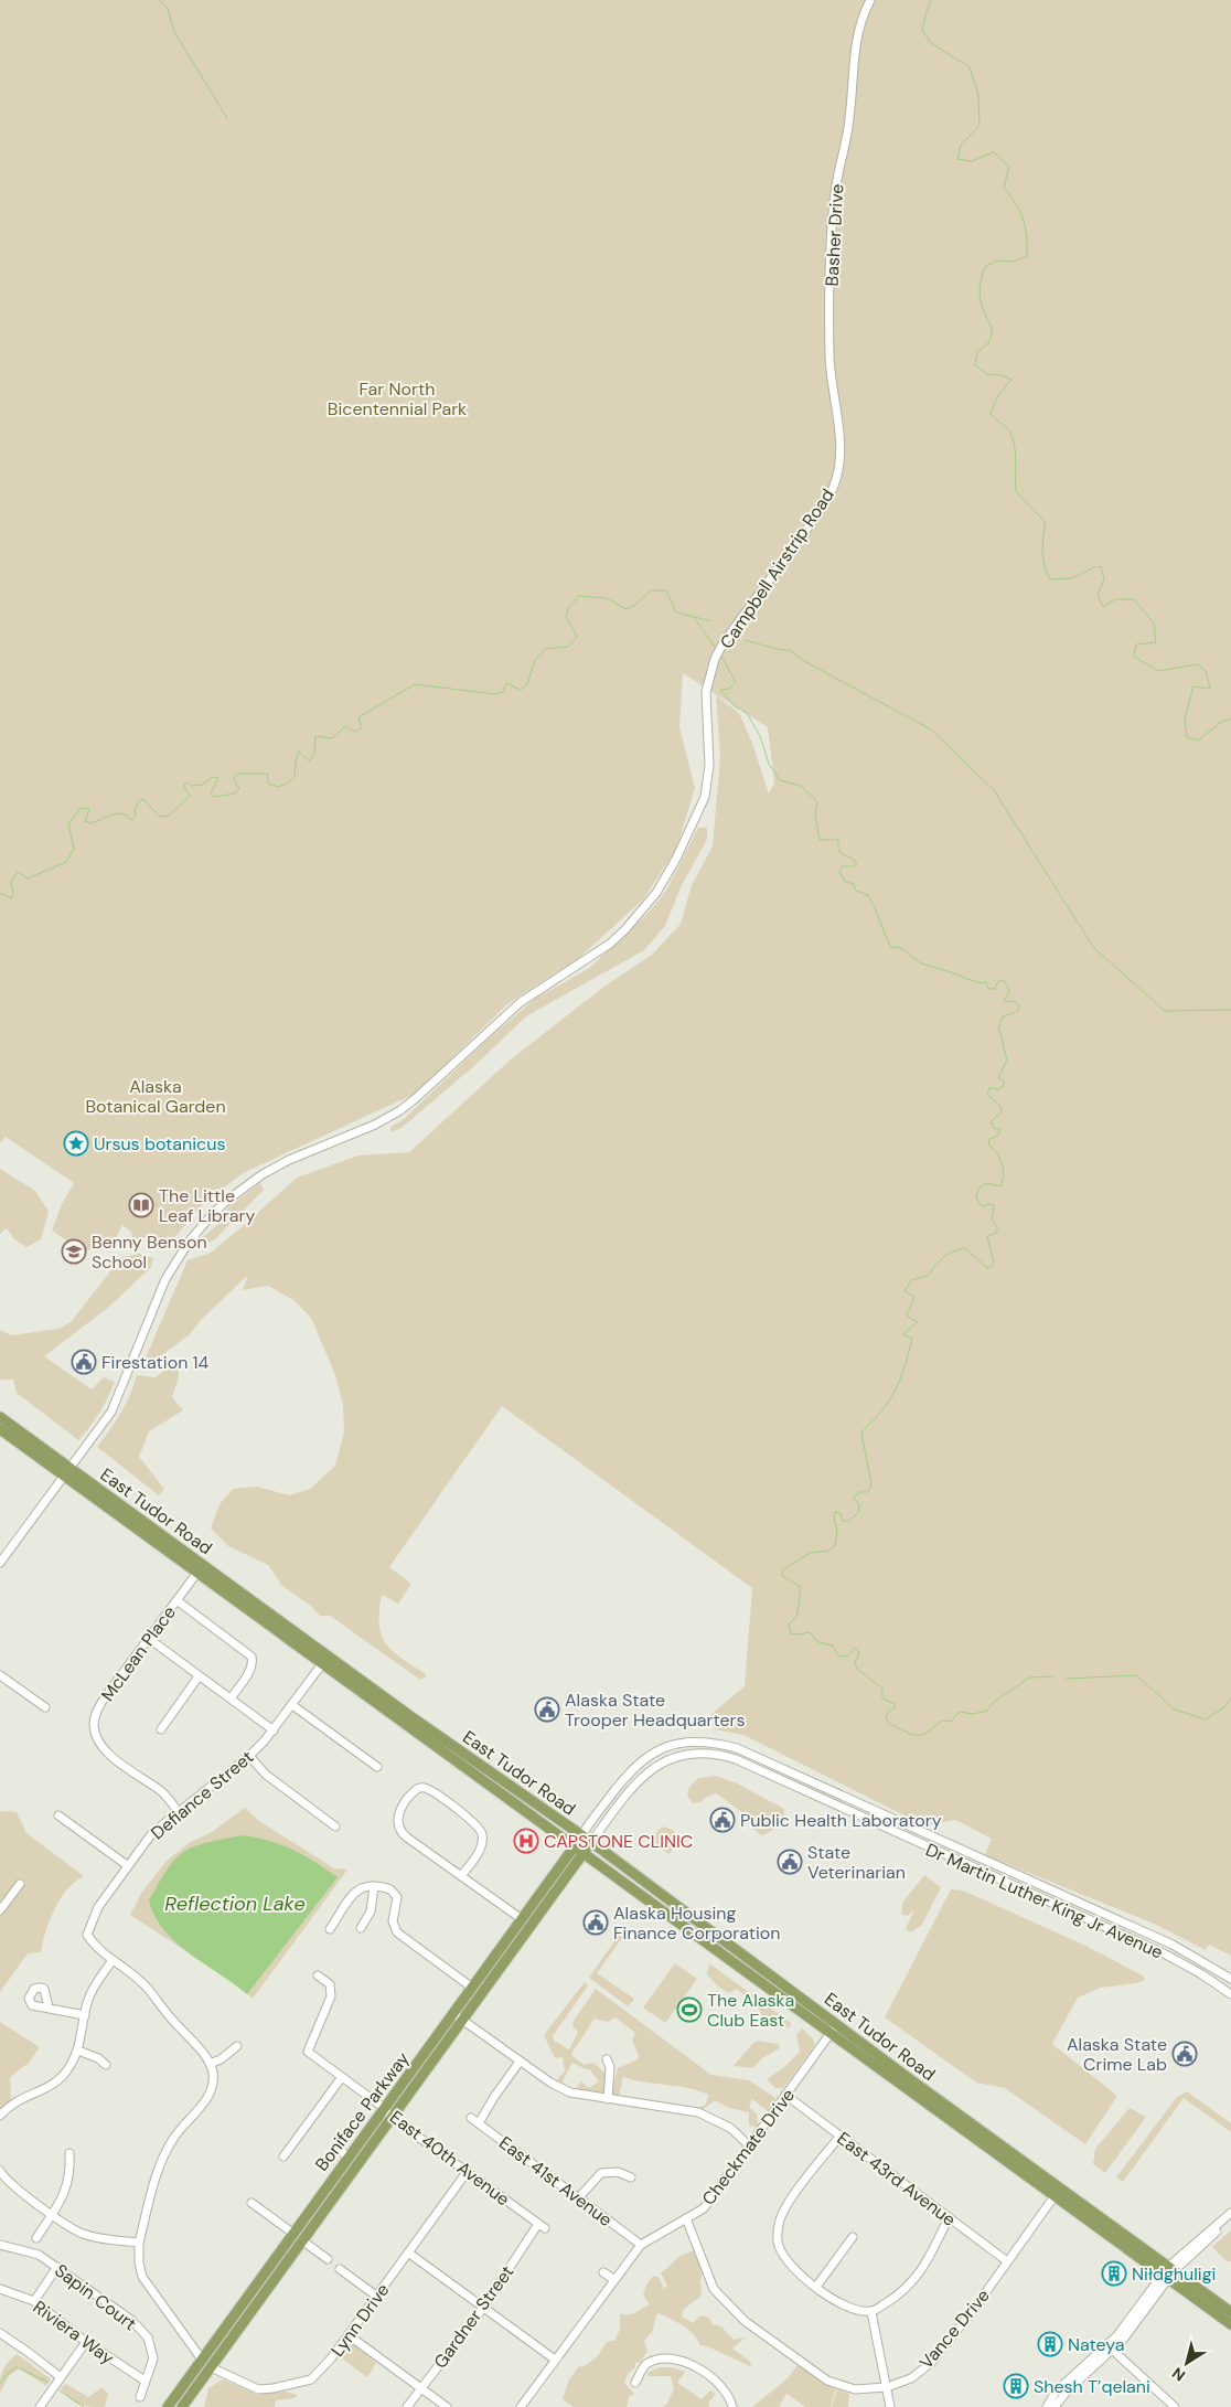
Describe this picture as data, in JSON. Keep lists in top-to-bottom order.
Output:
{
  "streets": {
    "main road": ["East Tudor Road", "Boniface Parkway"],
    "street": [
      "Basher Drive",
      "Campbell Airstrip Road",
      "McLean Place",
      "Defiance Street",
      "Dr Martin Luther King Jr Avenue",
      "Checkmate Drive",
      "East 40th Avenue",
      "East 43rd Avenue",
      "East 41st Avenue",
      "Sapin Court",
      "Gardner Street",
      "Lynn Drive",
      "Vance Drive",
      "Riviera Way"
    ]
  },
  "crossings": [
    ["Basher Drive", "Campbell Airstrip Road"],
    ["Campbell Airstrip Road", "East Tudor Road"],
    ["East Tudor Road", "McLean Place"],
    ["East Tudor Road", "Defiance Street"],
    ["East Tudor Road", "Dr Martin Luther King Jr Avenue"],
    ["East Tudor Road", "Boniface Parkway"],
    ["East Tudor Road", "Checkmate Drive"],
    ["East Tudor Road", "Vance Drive"],
    ["McLean Place", "Defiance Street"],
    ["Dr Martin Luther King Jr Avenue", "Boniface Parkway"],
    ["Boniface Parkway", "East 40th Avenue"],
    ["Boniface Parkway", "Lynn Drive"],
    ["Checkmate Drive", "East 43rd Avenue"],
    ["Checkmate Drive", "East 41st Avenue"],
    ["Checkmate Drive", "Vance Drive"],
    ["East 40th Avenue", "Gardner Street"],
    ["East 40th Avenue", "Lynn Drive"],
    ["East 43rd Avenue", "Vance Drive"],
    ["Sapin Court", "Riviera Way"]
  ],
  "water": ["Reflection Lake"],
  "parks": ["Far North Bicentennial Park", "Alaska Botanical Garden"],
  "places": {
    "place": ["Ursus botanicus"],
    "library": ["The Little Leaf Library"],
    "school or university": ["Benny Benson School"],
    "public building": [
      "Firestation 14",
      "Alaska State Trooper Headquarters",
      "Public Health Laboratory",
      "State Veterinarian",
      "Alaska Housing Finance Corporation",
      "Alaska State Crime Lab"
    ],
    "hospital": ["CAPSTONE CLINIC"],
    "sports": ["The Alaska Club East"],
    "building": ["Niłdghuligi", "Nateya", "Shesh T’qelani"]
  },
  "north": "bottom left"
}
